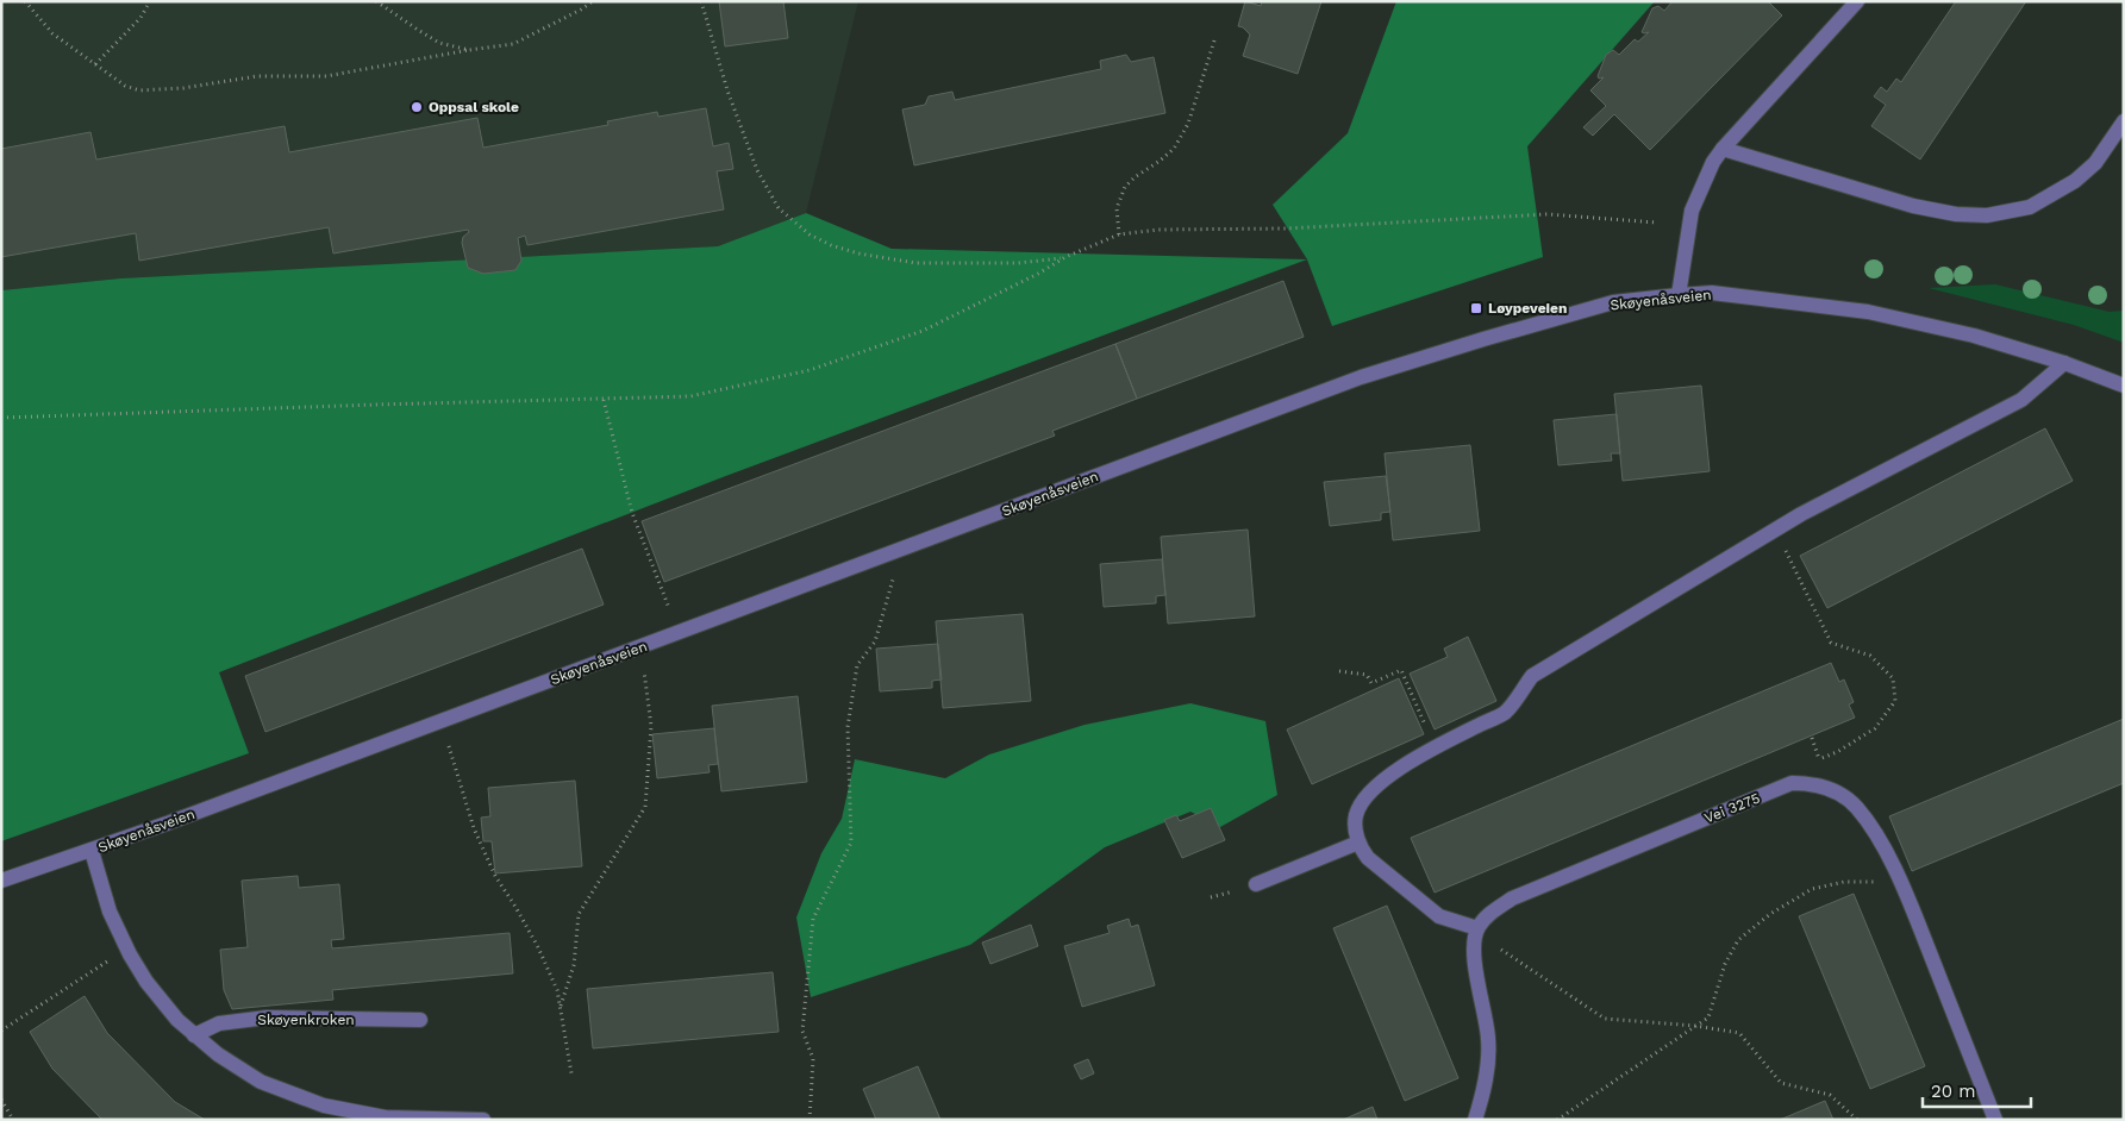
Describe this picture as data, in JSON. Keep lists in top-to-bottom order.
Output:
{
  "streets": {
    "street": ["Skøyenåsveien", "Vei 3275", "Skøyenkroken"]
  },
  "places": {
    "other": ["Oppsal skole"],
    "transit": ["Løypeveien"]
  },
  "scale_bar": "20 m"
}
